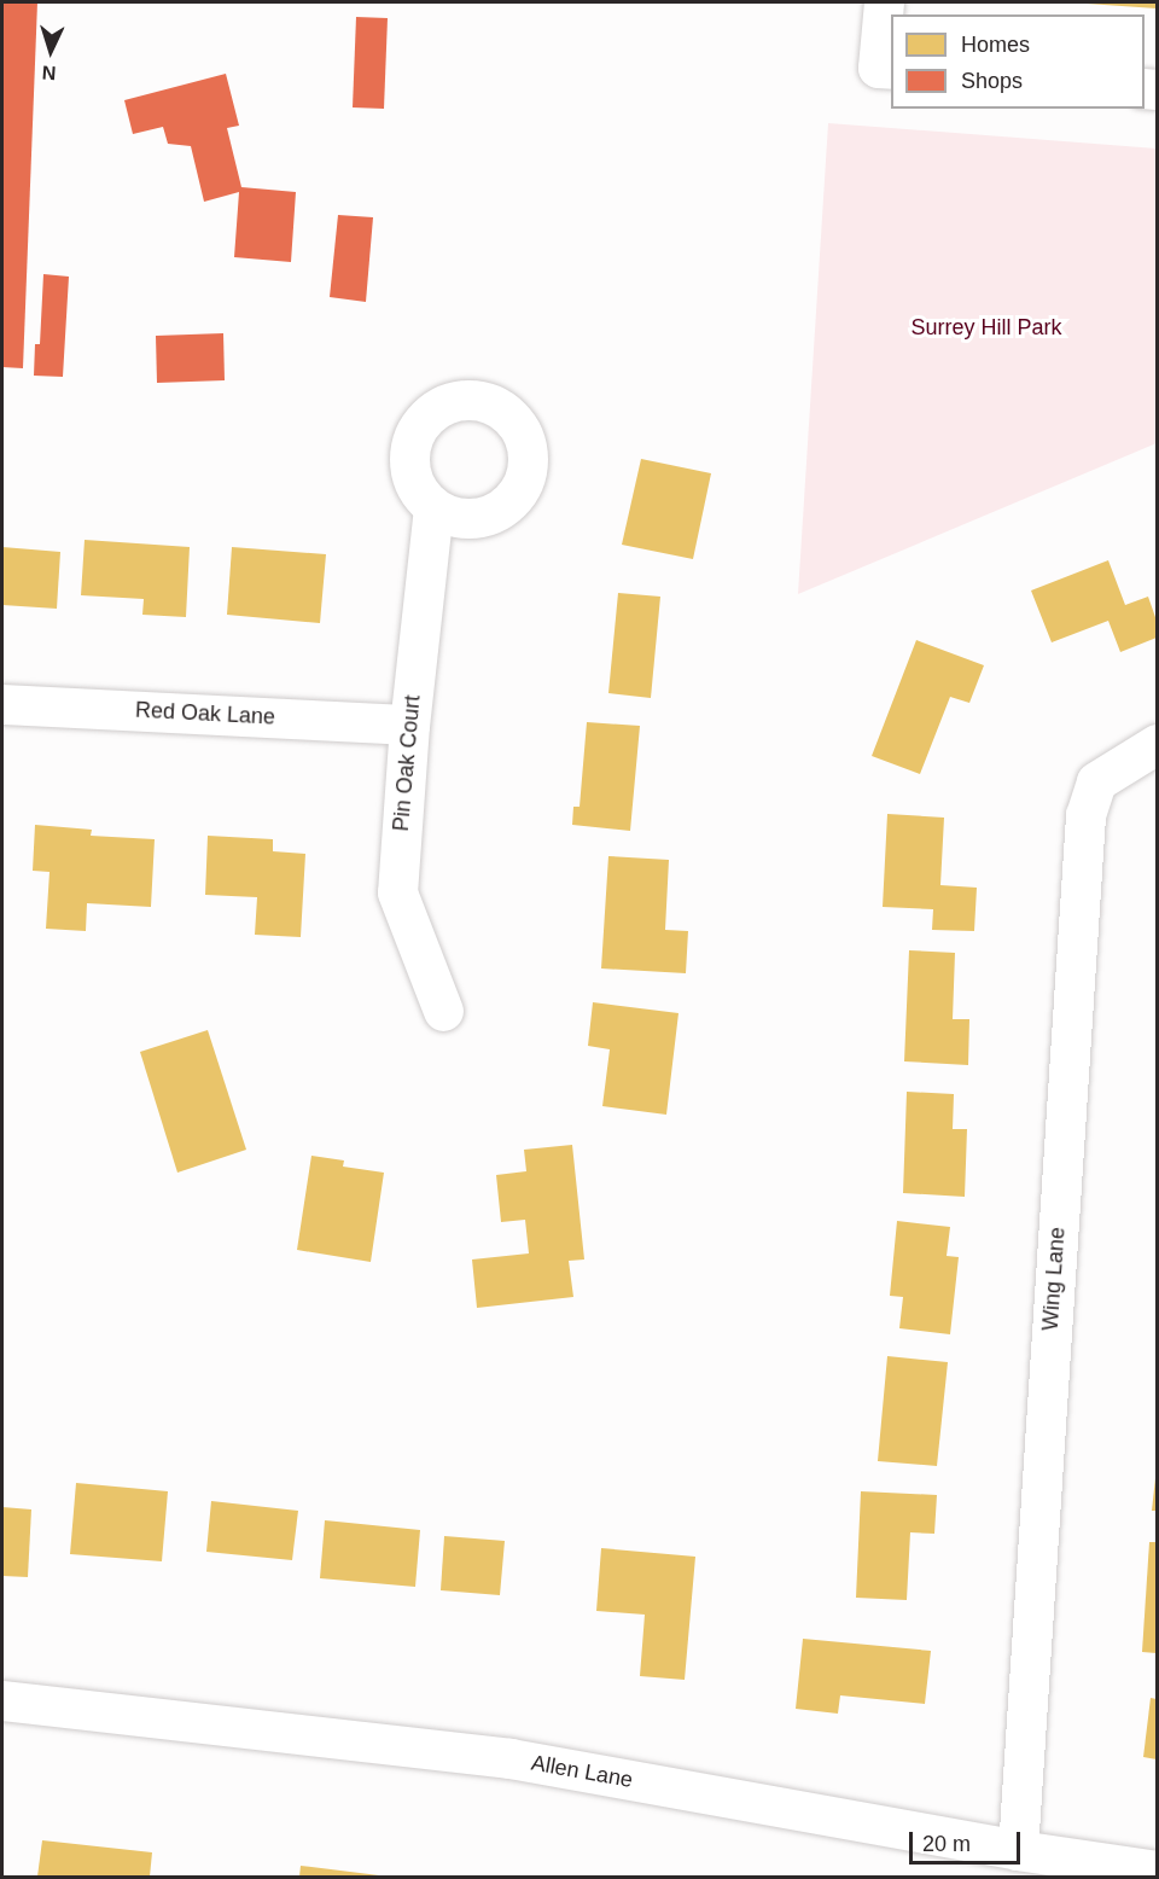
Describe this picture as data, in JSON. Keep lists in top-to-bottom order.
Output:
{
  "streets": {
    "street": [
      "Red Oak Lane",
      "Pin Oak Court",
      "Wing Lane",
      "Allen Lane"
    ]
  },
  "crossings": [
    ["Red Oak Lane", "Pin Oak Court"],
    ["Wing Lane", "Allen Lane"]
  ],
  "parks": ["Surrey Hill Park"],
  "legend": ["Homes", "Shops"],
  "scale_bar": "20 m",
  "north": "bottom"
}
